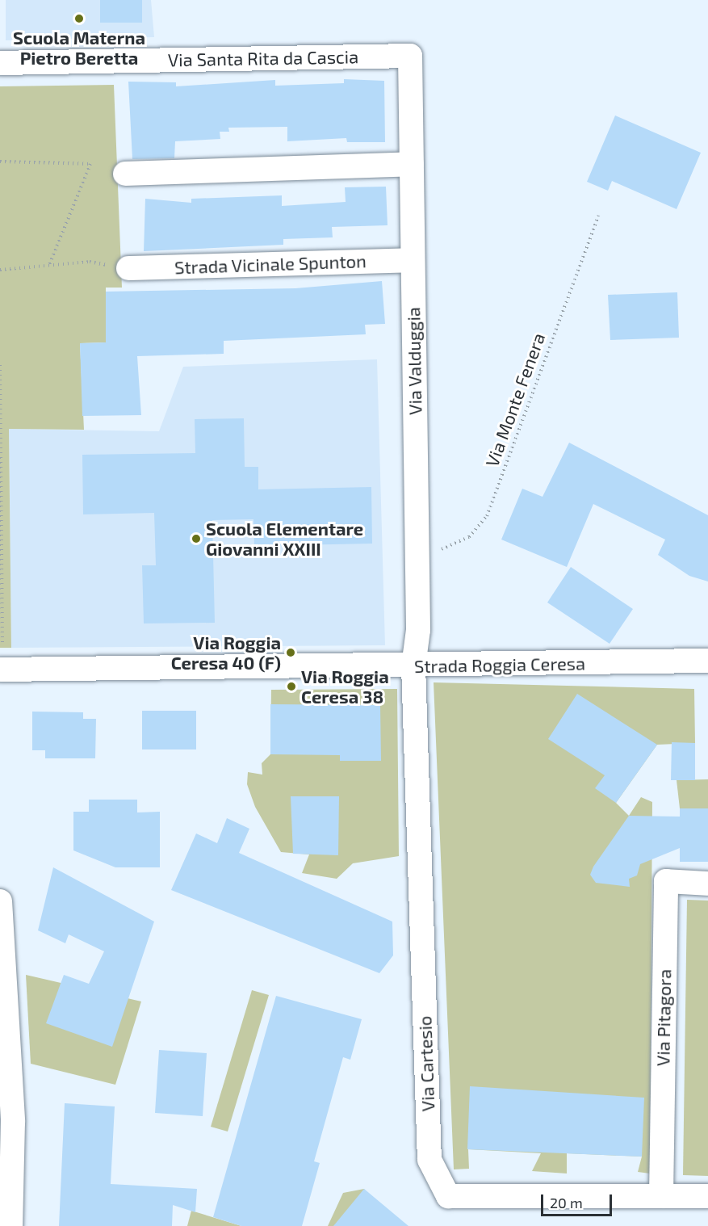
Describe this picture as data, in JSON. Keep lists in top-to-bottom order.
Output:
{
  "streets": {
    "street": [
      "Via Santa Rita da Cascia",
      "Strada Vicinale Spunton",
      "Via Valduggia",
      "Strada Roggia Ceresa",
      "Via Pitagora",
      "Via Cartesio"
    ],
    "path": ["Via Monte Fenera"]
  },
  "crossings": [
    ["Via Santa Rita da Cascia", "Via Valduggia"],
    ["Strada Vicinale Spunton", "Via Valduggia"],
    ["Via Valduggia", "Via Monte Fenera"],
    ["Via Valduggia", "Strada Roggia Ceresa"],
    ["Via Valduggia", "Via Cartesio"],
    ["Strada Roggia Ceresa", "Via Cartesio"],
    ["Via Pitagora", "Via Cartesio"]
  ],
  "places": [
    "Scuola Materna Pietro Beretta",
    "Scuola Elementare Giovanni XXIII",
    "Via Roggia Ceresa 40 (F)",
    "Via Roggia Ceresa 38"
  ],
  "scale_bar": "20 m"
}
